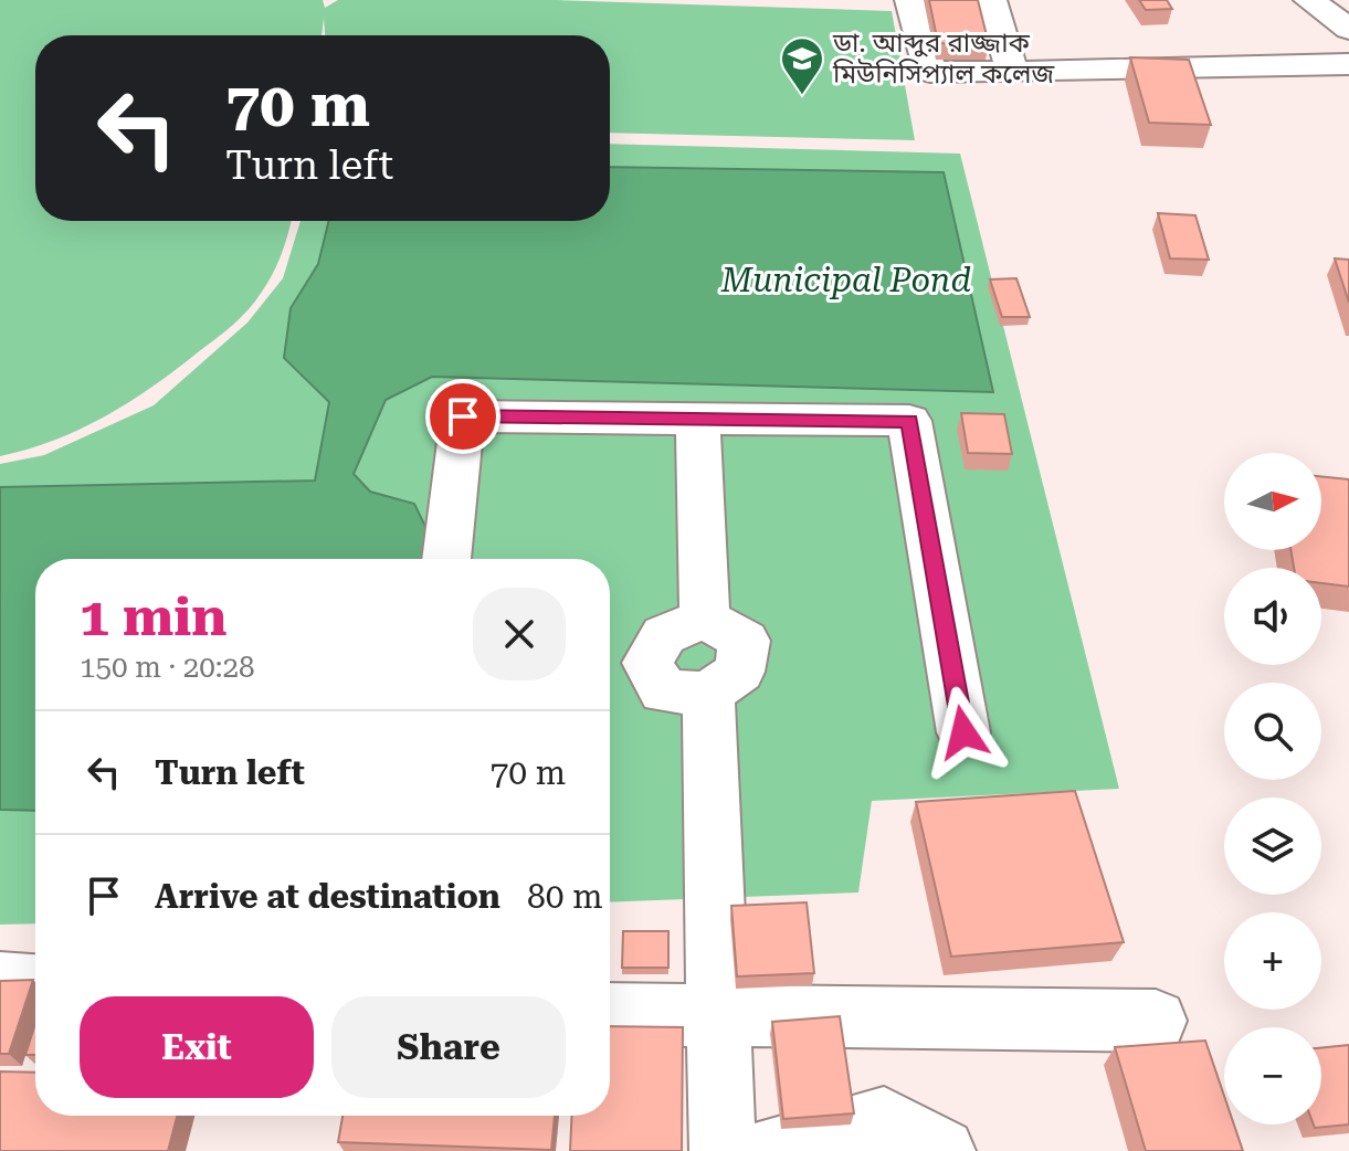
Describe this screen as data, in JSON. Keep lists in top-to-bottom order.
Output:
{
  "water": ["Municipal Pond"],
  "places": {
    "school or university": ["ডা. আব্দুর রাজ্জাক মিউনিসিপ্যাল কলেজ"]
  },
  "north": "right",
  "page": {
    "turn": ["70 m", "Turn left"],
    "map_buttons": ["+", "−"],
    "heading": ["1 min", "150 m · 20:28"],
    "list": [
      {
        "name": "Turn left",
        "value": "70 m"
      },
      {
        "name": "Arrive at destination",
        "value": "80 m"
      }
    ],
    "buttons": ["Exit", "Share"]
  }
}
